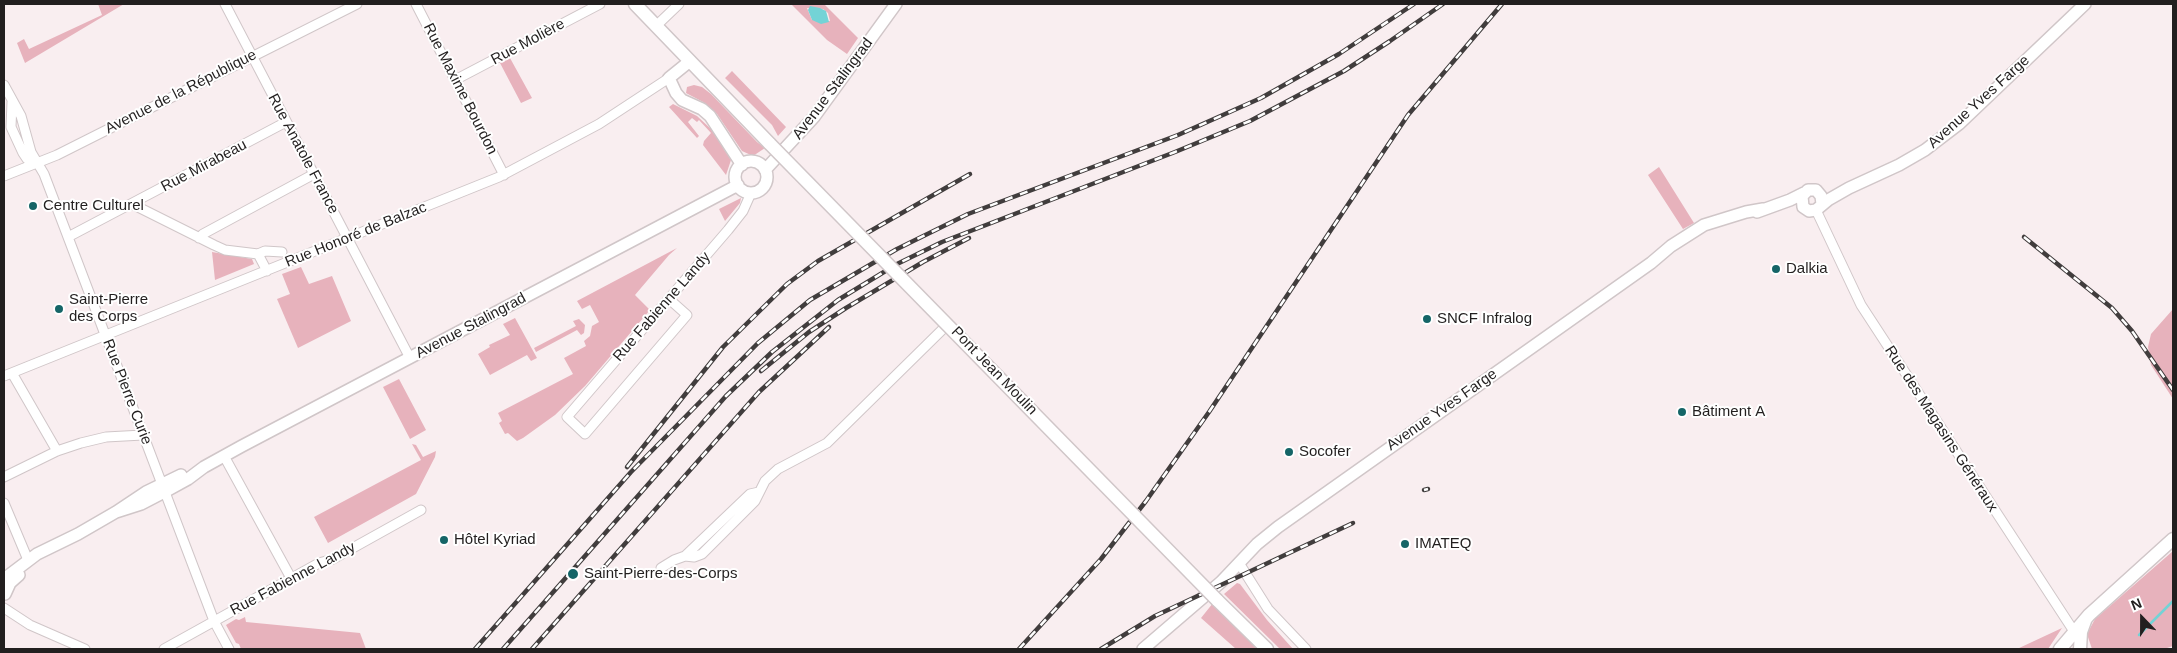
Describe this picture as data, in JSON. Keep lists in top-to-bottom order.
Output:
{
  "streets": {
    "main road": ["Pont Jean Moulin"],
    "street": [
      "Rue Molière",
      "Rue Maxime Bourdon",
      "Avenue Stalingrad",
      "Avenue de la République",
      "Avenue Yves Farge",
      "Rue Anatole France",
      "Rue Mirabeau",
      "Rue Honoré de Balzac",
      "Rue Fabienne Landy",
      "Rue Pierre Curie",
      "Rue des Magasins Généraux"
    ]
  },
  "crossings": [
    ["Rue Molière", "Rue Maxime Bourdon"],
    ["Rue Maxime Bourdon", "Rue Honoré de Balzac"],
    ["Avenue Stalingrad", "Rue Anatole France"],
    ["Avenue Stalingrad", "Rue Fabienne Landy"],
    ["Avenue Stalingrad", "Rue Pierre Curie"],
    ["Avenue de la République", "Rue Anatole France"],
    ["Avenue de la République", "Rue Pierre Curie"],
    ["Avenue Yves Farge", "Rue des Magasins Généraux"],
    ["Rue Anatole France", "Rue Mirabeau"],
    ["Rue Anatole France", "Rue Honoré de Balzac"],
    ["Rue Mirabeau", "Rue Pierre Curie"],
    ["Rue Honoré de Balzac", "Pont Jean Moulin"],
    ["Rue Honoré de Balzac", "Rue Pierre Curie"],
    ["Rue Fabienne Landy", "Rue Pierre Curie"]
  ],
  "places": [
    "Centre Culturel",
    "Dalkia",
    "Saint-Pierre des Corps",
    "SNCF Infralog",
    "Bâtiment A",
    "Socofer",
    "Hôtel Kyriad",
    "IMATEQ",
    "Saint-Pierre-des-Corps"
  ],
  "north": "top"
}
